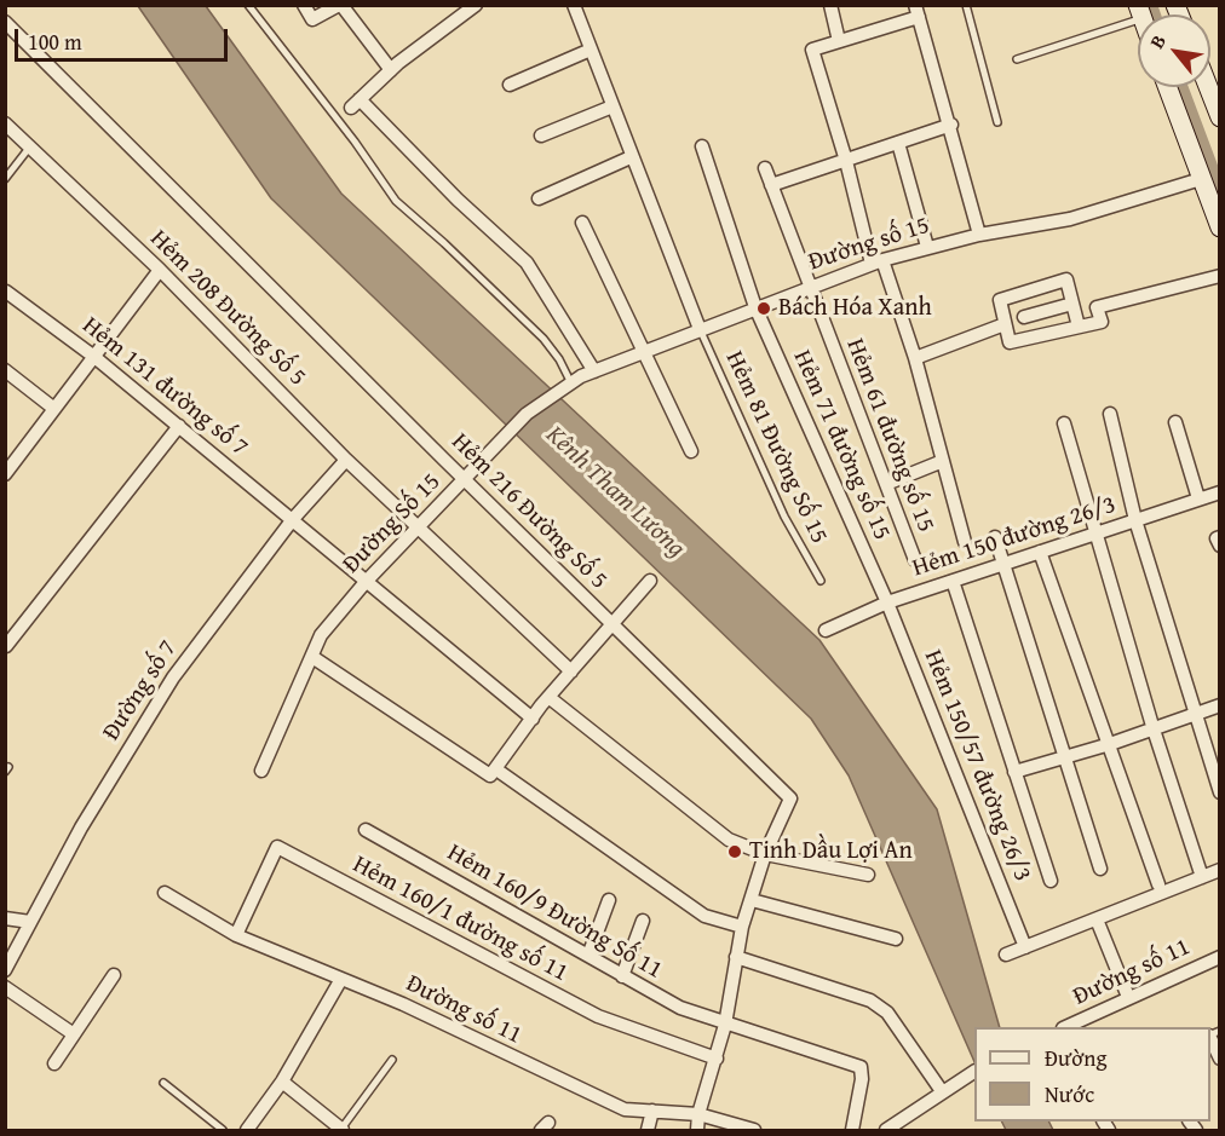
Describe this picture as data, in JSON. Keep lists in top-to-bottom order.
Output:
{
  "streets": {
    "street": [
      "Đường số 15",
      "Hẻm 208 Đường Số 5",
      "Hẻm 131 đường số 7",
      "Hẻm 61 đường số 15",
      "Hẻm 71 đường số 15",
      "Hẻm 216 Đường Số 5",
      "Đường Số 15",
      "Hẻm 150 đường 26/3",
      "Đường số 7",
      "Hẻm 150/57 đường 26/3",
      "Hẻm 160/9 Đường Số 11",
      "Hẻm 160/1 đường số 11",
      "Đường số 11"
    ],
    "lane": ["Hẻm 81 Đường Số 15"]
  },
  "crossings": [
    ["Đường số 15", "Hẻm 61 đường số 15"],
    ["Đường số 15", "Hẻm 71 đường số 15"],
    ["Đường số 15", "Hẻm 81 Đường Số 15"],
    ["Đường số 15", "Đường Số 15"],
    ["Hẻm 208 Đường Số 5", "Đường Số 15"],
    ["Hẻm 208 Đường Số 5", "Đường số 7"],
    ["Hẻm 131 đường số 7", "Đường Số 15"],
    ["Hẻm 131 đường số 7", "Đường số 7"],
    ["Hẻm 71 đường số 15", "Hẻm 150 đường 26/3"],
    ["Hẻm 71 đường số 15", "Hẻm 150/57 đường 26/3"],
    ["Hẻm 216 Đường Số 5", "Đường Số 15"],
    ["Hẻm 216 Đường Số 5", "Hẻm 160/9 Đường Số 11"],
    ["Hẻm 216 Đường Số 5", "Hẻm 160/1 đường số 11"],
    ["Hẻm 216 Đường Số 5", "Đường số 11"],
    ["Hẻm 150 đường 26/3", "Hẻm 150/57 đường 26/3"],
    ["Hẻm 160/1 đường số 11", "Đường số 11"]
  ],
  "water": ["Kênh Tham Lương"],
  "places": ["Bách Hóa Xanh", "Tinh Dầu Lợi An"],
  "legend": ["Đường", "Nước"],
  "scale_bar": "100 m",
  "north": "top left"
}
